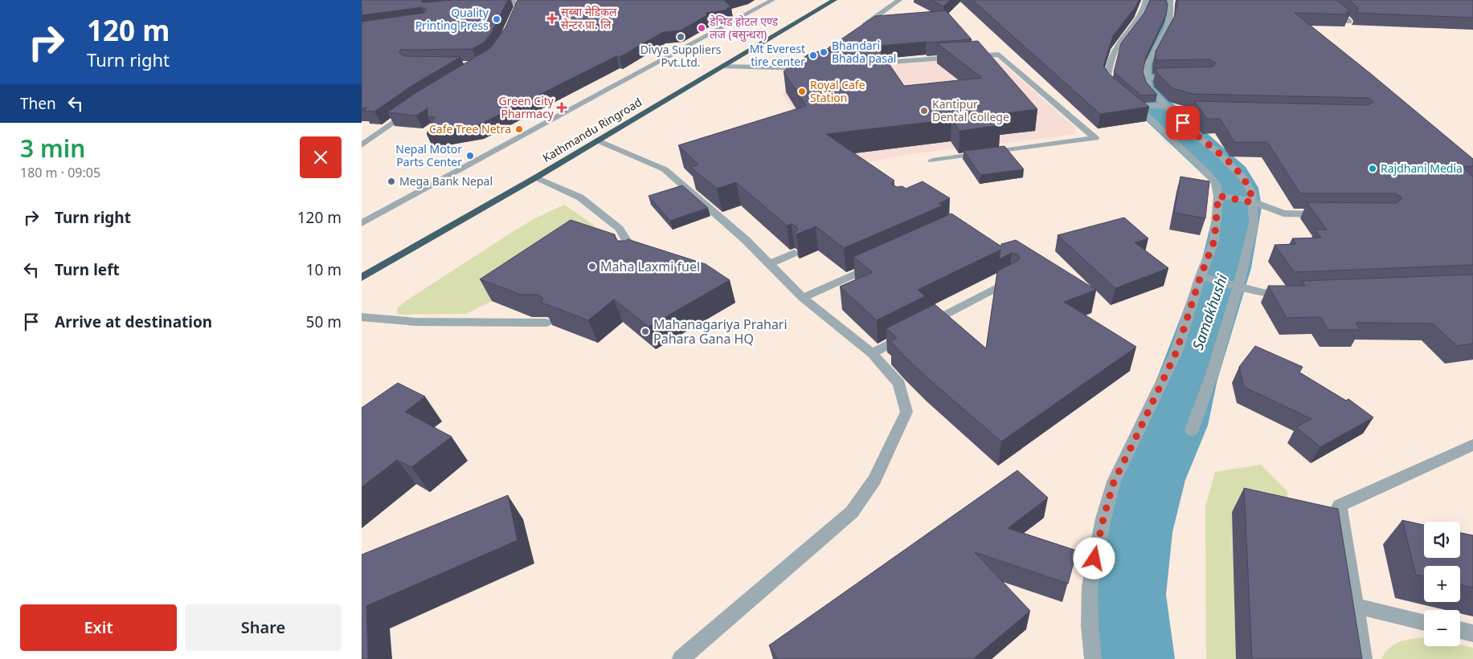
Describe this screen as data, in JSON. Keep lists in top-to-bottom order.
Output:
{
  "streets": {
    "highway": ["Kathmandu Ringroad"]
  },
  "water": ["Samakhushi"],
  "places": {
    "health": ["सुब्बा मेडिकल सेन्टर प्रा. लि", "Green City Pharmacy"],
    "other": [
      "Quality Printing Press",
      "डेभिड होटल एण्ड लज (बसुन्धरा)",
      "Divya Suppliers Pvt.Ltd.",
      "Bhandari Bhada pasal",
      "Mt Everest tire center",
      "Royal Cafe Station",
      "Kantipur Dental College",
      "Cafe Tree Netra",
      "Nepal Motor Parts Center",
      "Rajdhani Media",
      "Mega Bank Nepal",
      "Maha Laxmi fuel",
      "Mahanagariya Prahari Pahara Gana HQ"
    ]
  },
  "page": {
    "turn": ["120 m", "Turn right"],
    "then": "Then",
    "heading": ["3 min", "180 m · 09:05"],
    "list": [
      {
        "name": "Turn right",
        "value": "120 m"
      },
      {
        "name": "Turn left",
        "value": "10 m"
      },
      {
        "name": "Arrive at destination",
        "value": "50 m"
      }
    ],
    "map_buttons": ["+", "−"],
    "buttons": ["Exit", "Share"]
  }
}
